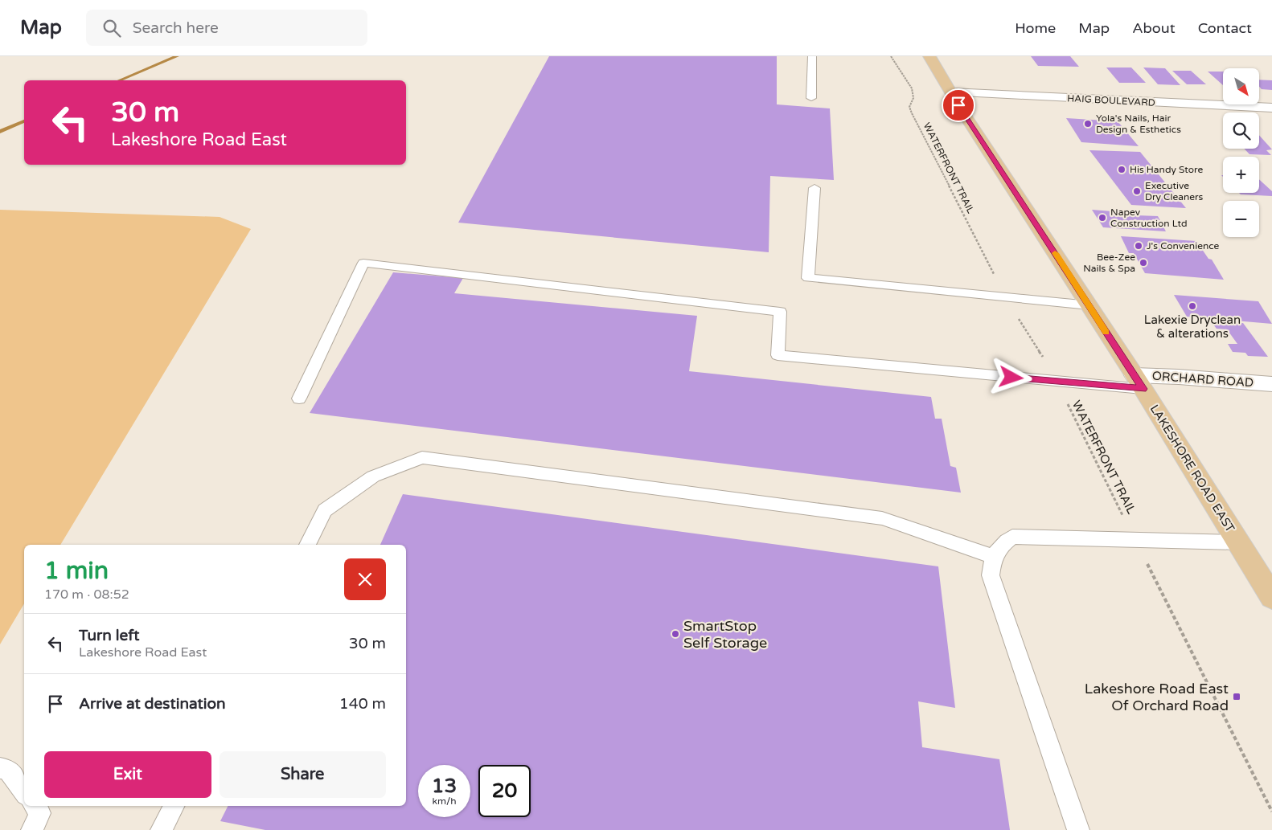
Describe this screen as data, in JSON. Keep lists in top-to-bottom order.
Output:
{
  "streets": {
    "main road": ["LAKESHORE ROAD EAST"],
    "street": ["HAIG BOULEVARD", "ORCHARD ROAD"],
    "path": ["WATERFRONT TRAIL"]
  },
  "crossings": [
    ["HAIG BOULEVARD", "LAKESHORE ROAD EAST"],
    ["ORCHARD ROAD", "LAKESHORE ROAD EAST"]
  ],
  "places": {
    "other": [
      "Yola's Nails, Hair Design & Esthetics",
      "His Handy Store",
      "Executive Dry Cleaners",
      "Napev Construction Ltd",
      "J's Convenience",
      "Bee-Zee Nails & Spa",
      "Lakexie Dryclean & alterations",
      "SmartStop Self Storage"
    ],
    "transit": ["Lakeshore Road East Of Orchard Road"]
  },
  "north": "bottom right",
  "page": {
    "header": "Map",
    "search": "Search here",
    "nav": [
      "Home",
      "Map",
      "About",
      "Contact"
    ],
    "map_buttons": ["+", "−"],
    "turn": ["30 m", "Lakeshore Road East"],
    "heading": ["1 min", "170 m · 08:52"],
    "list": [
      {
        "name": "Turn left",
        "note": "Lakeshore Road East",
        "value": "30 m"
      },
      {
        "name": "Arrive at destination",
        "value": "140 m"
      }
    ],
    "buttons": ["Exit", "Share"],
    "speed": "13 km/h",
    "limit": "20"
  }
}
